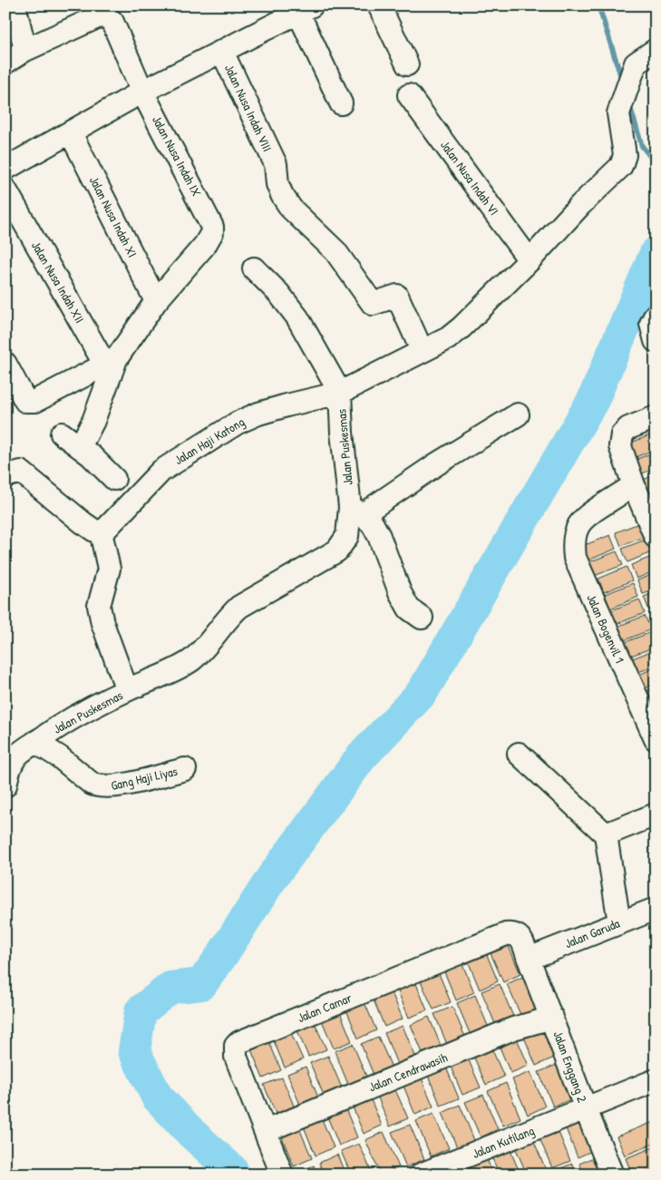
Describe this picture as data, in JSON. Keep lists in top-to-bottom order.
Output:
{
  "streets": {
    "street": [
      "Jalan Nusa Indah VIII",
      "Jalan Nusa Indah IX",
      "Jalan Nusa Indah VI",
      "Jalan Nusa Indah XI",
      "Jalan Nusa Indah XII",
      "Jalan Haji Katong",
      "Jalan Puskesmas",
      "Jalan Bogenvil 1",
      "Gang Haji Liyas",
      "Jalan Garuda",
      "Jalan Camar",
      "Jalan Enggang 2",
      "Jalan Cendrawasih",
      "Jalan Kutilang"
    ]
  },
  "crossings": [
    ["Jalan Nusa Indah VIII", "Jalan Puskesmas"],
    ["Jalan Nusa Indah IX", "Jalan Nusa Indah XI"],
    ["Jalan Nusa Indah VI", "Jalan Puskesmas"],
    ["Jalan Haji Katong", "Jalan Puskesmas"],
    ["Jalan Puskesmas", "Gang Haji Liyas"],
    ["Jalan Garuda", "Jalan Camar"],
    ["Jalan Garuda", "Jalan Enggang 2"],
    ["Jalan Camar", "Jalan Enggang 2"],
    ["Jalan Camar", "Jalan Cendrawasih"],
    ["Jalan Enggang 2", "Jalan Cendrawasih"],
    ["Jalan Enggang 2", "Jalan Kutilang"]
  ]
}
